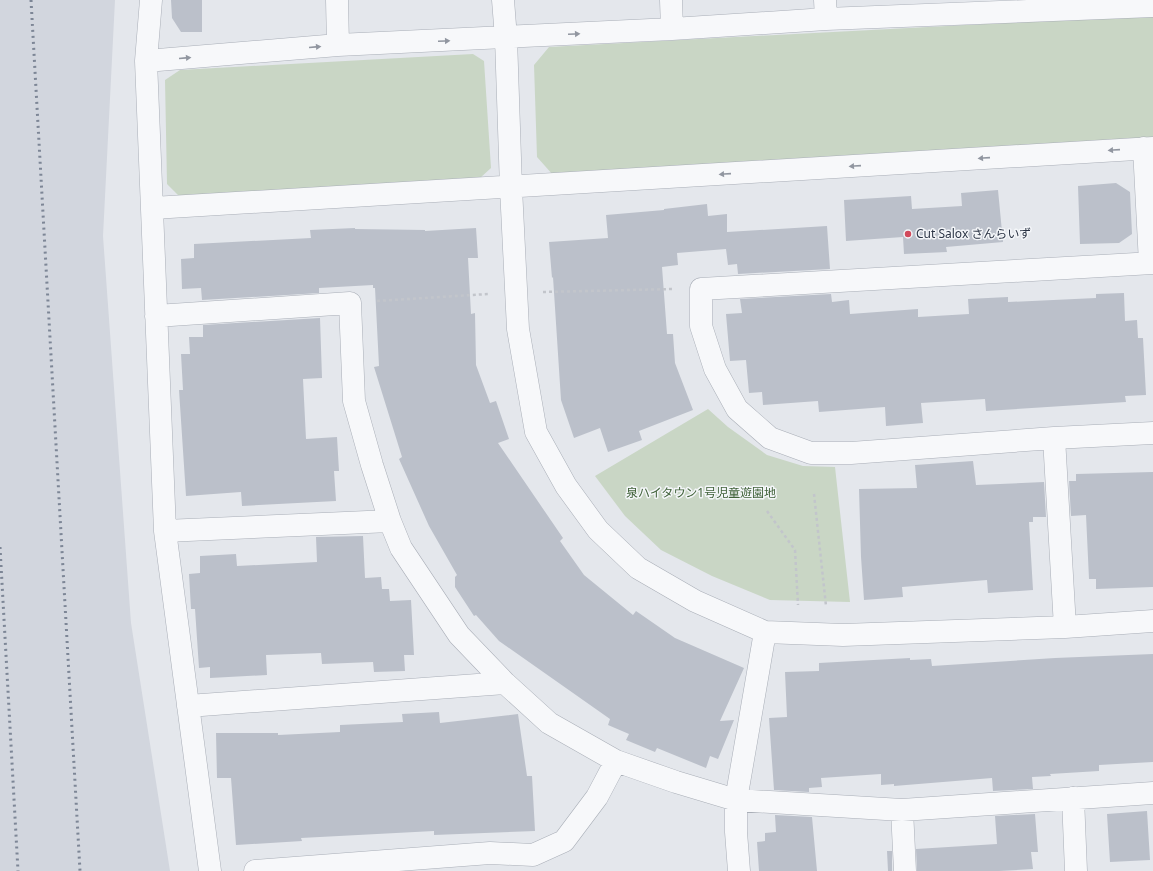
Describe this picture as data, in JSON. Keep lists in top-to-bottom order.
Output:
{
  "parks": ["泉ハイタウン1号児童遊園地"],
  "places": ["Cut Salox さんらいず"]
}
